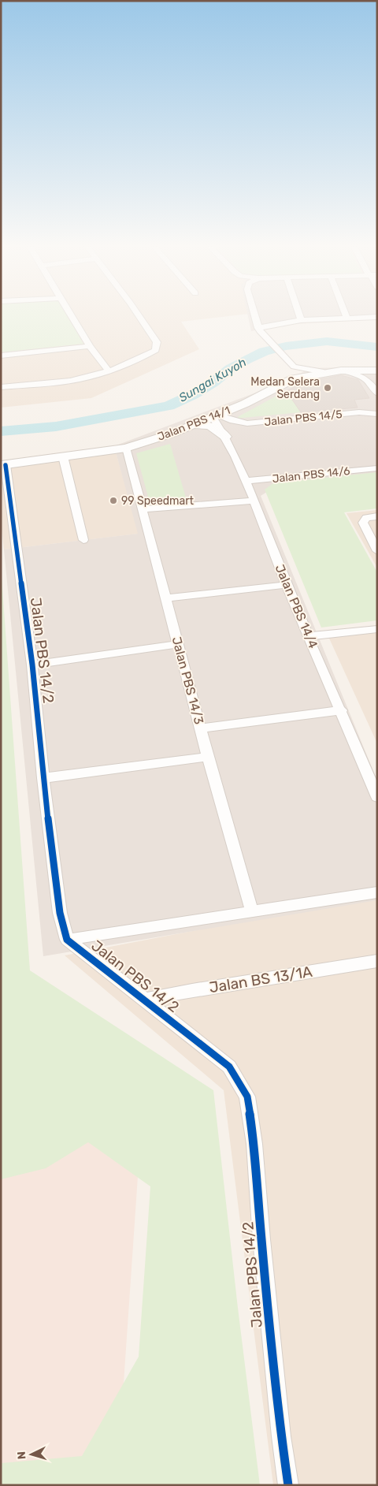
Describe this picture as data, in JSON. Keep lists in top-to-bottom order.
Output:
{
  "streets": {
    "street": [
      "Jalan PBS 14/5",
      "Jalan PBS 14/1",
      "Jalan PBS 14/6",
      "Jalan PBS 14/4",
      "Jalan PBS 14/2",
      "Jalan PBS 14/3",
      "Jalan BS 13/1A"
    ]
  },
  "crossings": [
    ["Jalan PBS 14/5", "Jalan PBS 14/1"],
    ["Jalan PBS 14/5", "Jalan PBS 14/4"],
    ["Jalan PBS 14/1", "Jalan PBS 14/4"],
    ["Jalan PBS 14/1", "Jalan PBS 14/2"],
    ["Jalan PBS 14/1", "Jalan PBS 14/3"],
    ["Jalan PBS 14/6", "Jalan PBS 14/4"],
    ["Jalan PBS 14/2", "Jalan BS 13/1A"]
  ],
  "water": ["Sungai Kuyoh"],
  "places": ["Medan Selera Serdang", "99 Speedmart"],
  "north": "left"
}
